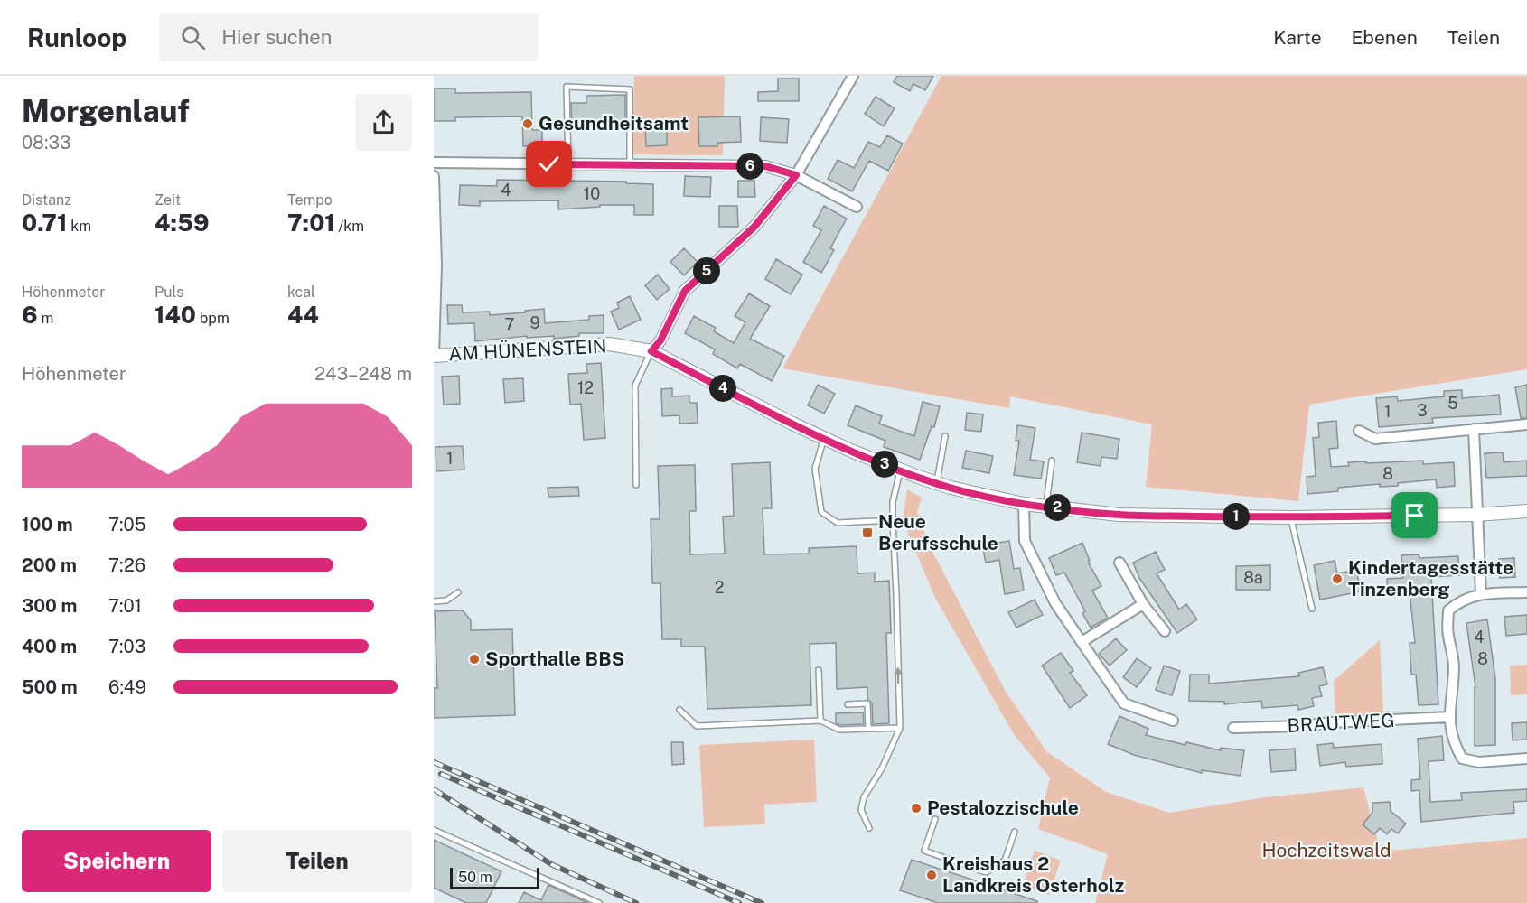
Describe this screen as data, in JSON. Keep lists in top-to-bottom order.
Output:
{
  "streets": {
    "street": ["AM HÜNENSTEIN", "BRAUTWEG"]
  },
  "parks": ["Hochzeitswald"],
  "places": {
    "other": [
      "Gesundheitsamt",
      "Kindertagesstätte Tinzenberg",
      "Sporthalle BBS",
      "Pestalozzischule",
      "Kreishaus 2 Landkreis Osterholz"
    ],
    "transit": ["Neue Berufsschule"]
  },
  "house_numbers": [
    "4",
    "10",
    "9",
    "7",
    "12",
    "5",
    "3",
    "1",
    "1",
    "8",
    "8a",
    "2",
    "4",
    "8"
  ],
  "scale_bar": "50 m",
  "page": {
    "header": "Runloop",
    "search": "Hier suchen",
    "nav": ["Karte", "Ebenen", "Teilen"],
    "heading": ["Morgenlauf", "08:33"],
    "pins": [
      "6",
      "5",
      "4",
      "3",
      "2",
      "1"
    ],
    "stats": [
      ["Distanz", "0.71 km"],
      ["Zeit", "4:59"],
      ["Tempo", "7:01 /km"],
      ["Höhenmeter", "6 m"],
      ["Puls", "140 bpm"],
      ["kcal", "44"]
    ],
    "chart": ["Höhenmeter", "243–248 m"],
    "list": [
      {
        "name": "100 m",
        "note": "7:05"
      },
      {
        "name": "200 m",
        "note": "7:26"
      },
      {
        "name": "300 m",
        "note": "7:01"
      },
      {
        "name": "400 m",
        "note": "7:03"
      },
      {
        "name": "500 m",
        "note": "6:49"
      }
    ],
    "buttons": ["Speichern", "Teilen"],
    "scale": "50 m"
  }
}
